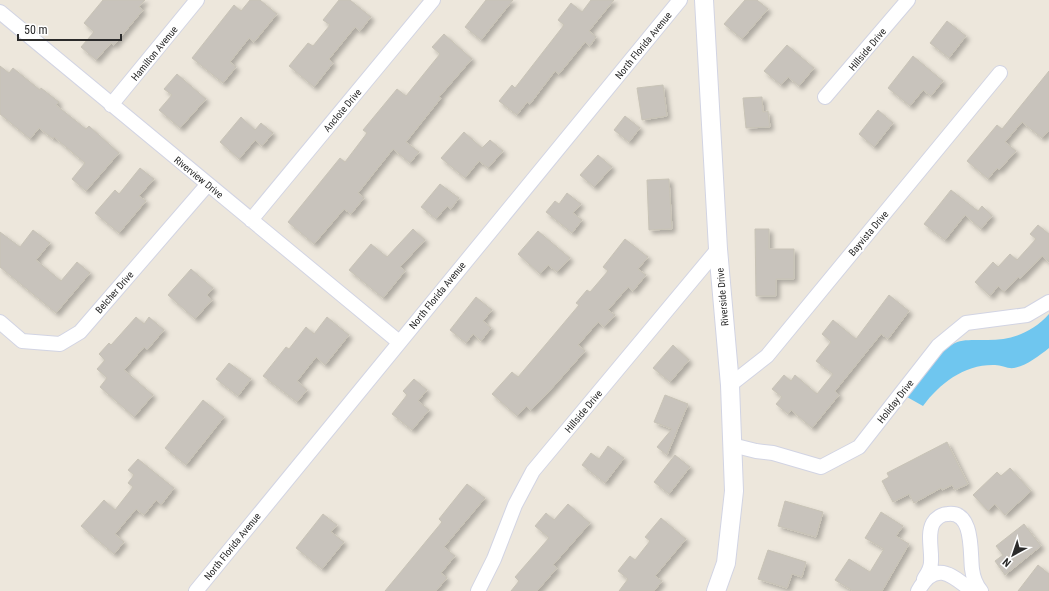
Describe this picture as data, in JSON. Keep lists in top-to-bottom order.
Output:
{
  "streets": {
    "street": [
      "North Florida Avenue",
      "Hillside Drive",
      "Hamilton Avenue",
      "Anclote Drive",
      "Riverview Drive",
      "Bayvista Drive",
      "Belcher Drive",
      "Riverside Drive",
      "Holiday Drive"
    ]
  },
  "crossings": [
    ["North Florida Avenue", "Riverview Drive"],
    ["Hillside Drive", "Riverside Drive"],
    ["Hamilton Avenue", "Riverview Drive"],
    ["Anclote Drive", "Riverview Drive"],
    ["Riverview Drive", "Belcher Drive"],
    ["Bayvista Drive", "Riverside Drive"],
    ["Riverside Drive", "Holiday Drive"]
  ],
  "scale_bar": "50 m",
  "north": "bottom left"
}
